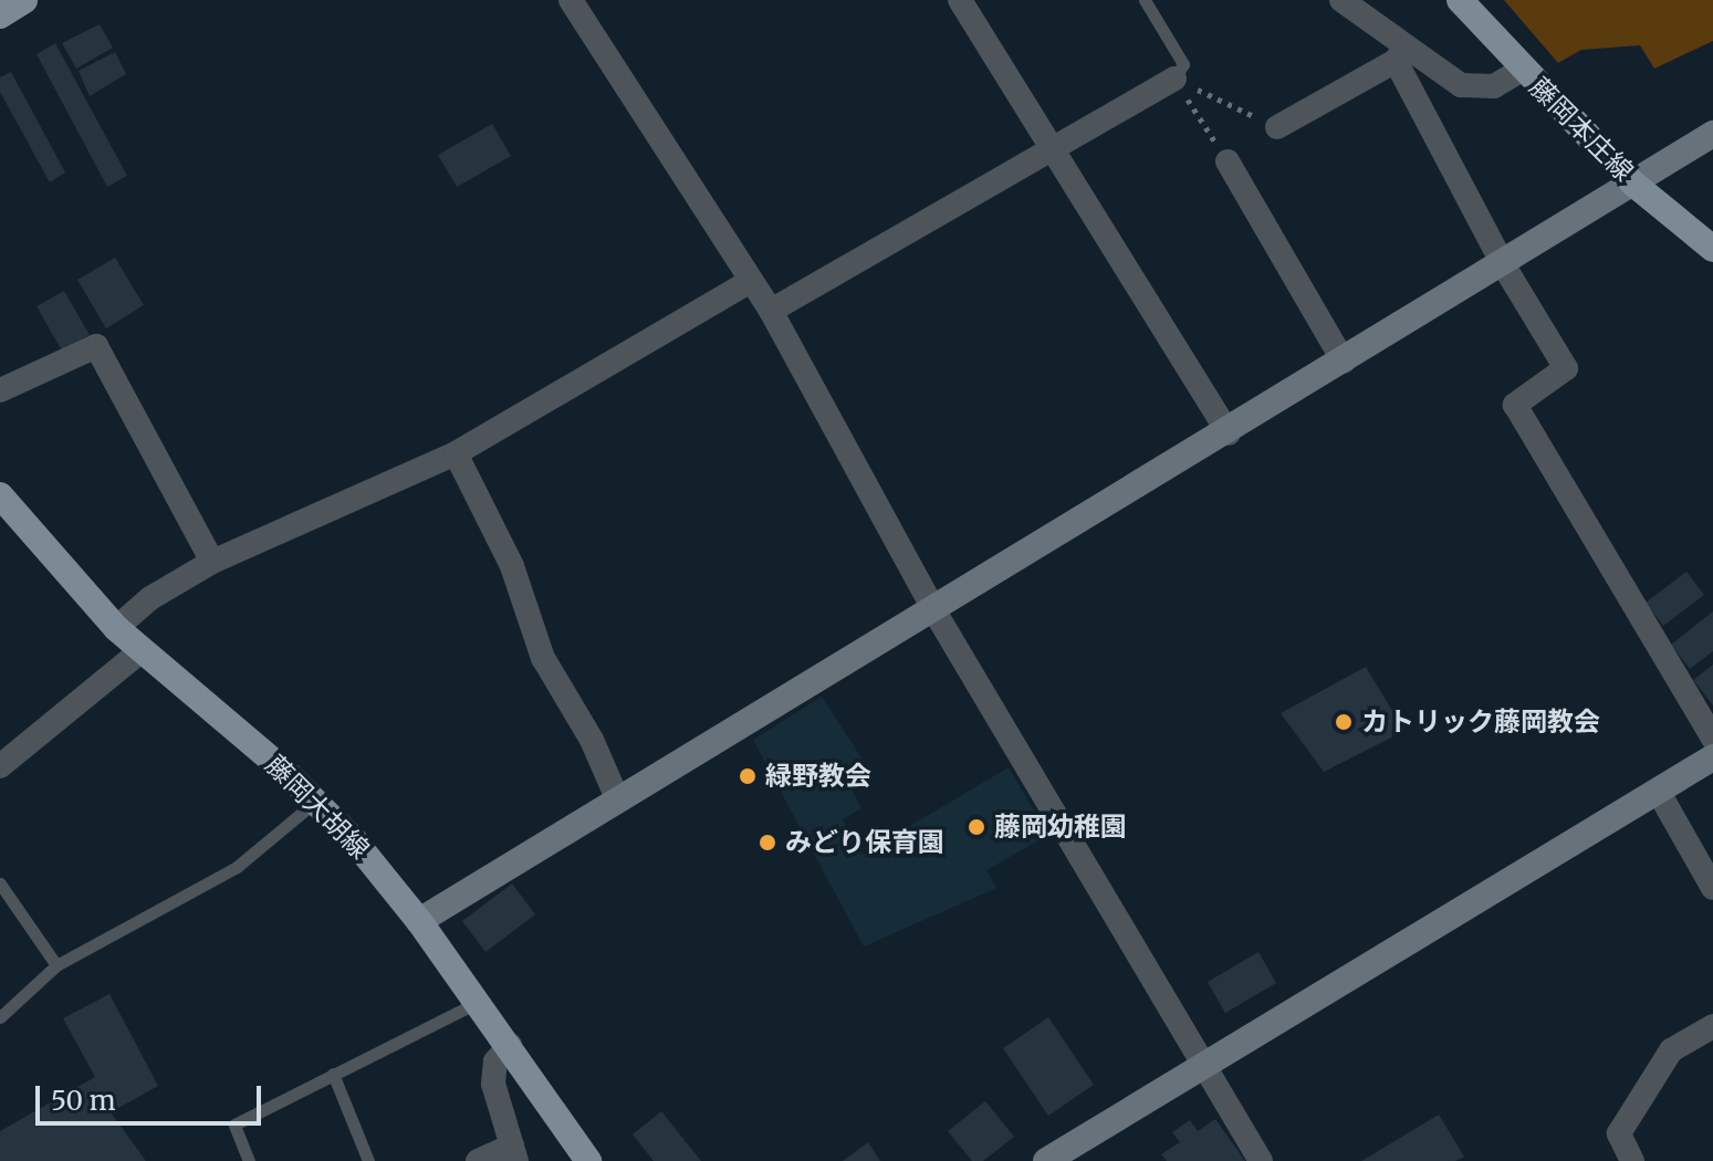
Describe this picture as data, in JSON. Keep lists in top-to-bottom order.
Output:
{
  "streets": {
    "main road": ["藤岡本庄線", "藤岡大胡線"]
  },
  "places": [
    "カトリック藤岡教会",
    "緑野教会",
    "藤岡幼稚園",
    "みどり保育園"
  ],
  "scale_bar": "50 m"
}
